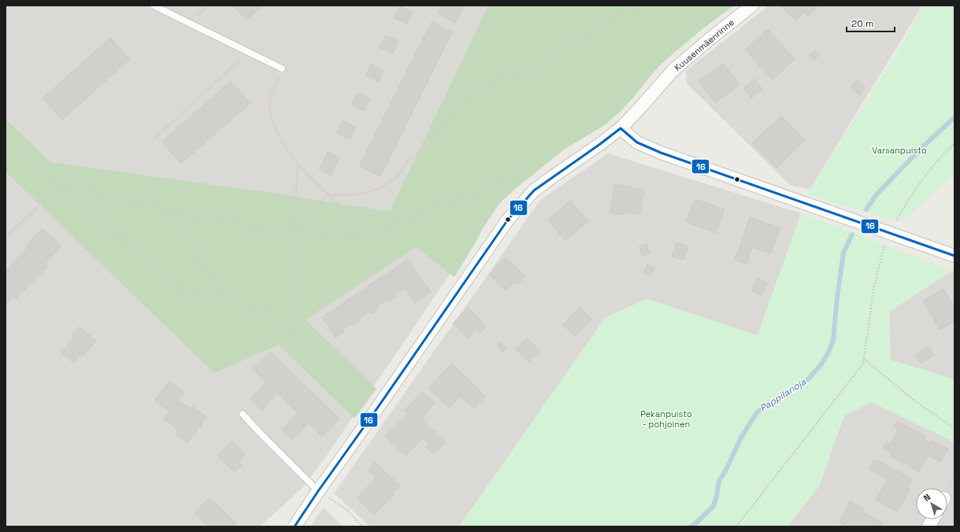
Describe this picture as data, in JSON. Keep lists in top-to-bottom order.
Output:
{
  "streets": {
    "street": ["Kuusenmäenrinne"]
  },
  "water": ["Pappilanoja"],
  "parks": ["Varsanpuisto", "Pekanpuisto - pohjoinen"],
  "lines": ["transit line 16"],
  "scale_bar": "20 m",
  "north": "top left"
}
